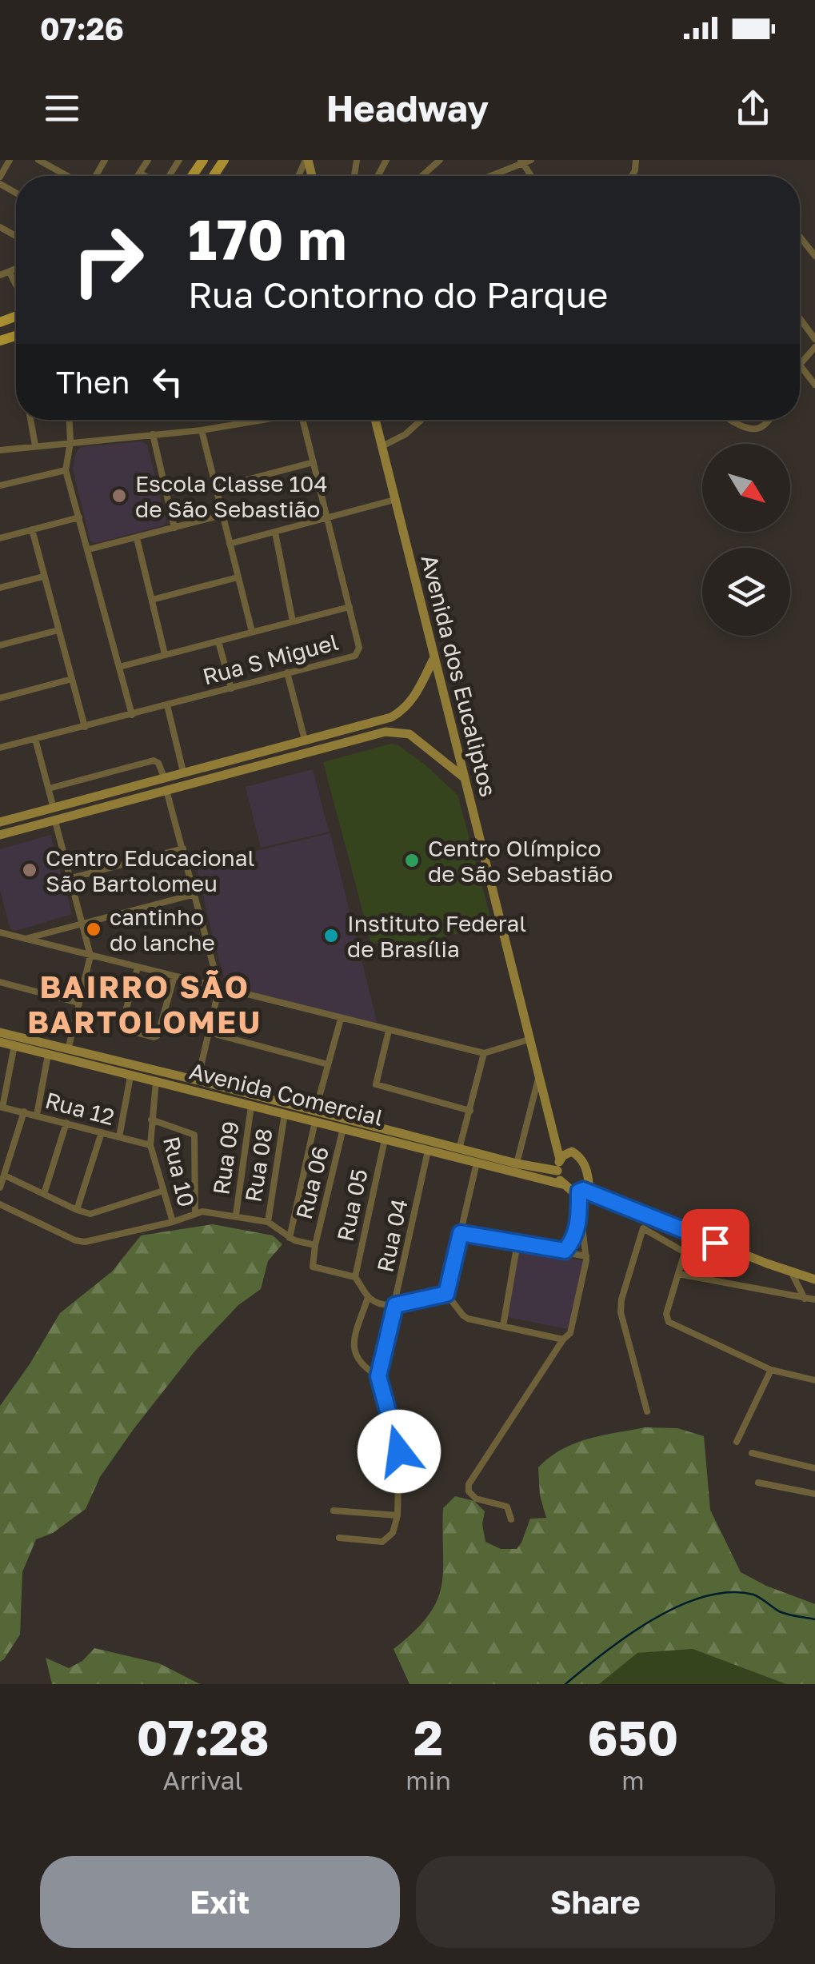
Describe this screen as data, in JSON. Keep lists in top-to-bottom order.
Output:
{
  "streets": {
    "street": [
      "Rua S Miguel",
      "Avenida dos Eucaliptos",
      "Avenida Comercial",
      "Rua 12",
      "Rua 09",
      "Rua 08",
      "Rua 10",
      "Rua 06",
      "Rua 05",
      "Rua 04"
    ]
  },
  "crossings": [
    ["Avenida Comercial", "Rua 09"],
    ["Avenida Comercial", "Rua 08"],
    ["Avenida Comercial", "Rua 10"],
    ["Avenida Comercial", "Rua 06"],
    ["Avenida Comercial", "Rua 05"],
    ["Avenida Comercial", "Rua 04"],
    ["Rua 12", "Rua 10"]
  ],
  "districts": ["BAIRRO SÃO BARTOLOMEU"],
  "places": [
    "Escola Classe 104 de São Sebastião",
    "Centro Olímpico de São Sebastião",
    "Centro Educacional São Bartolomeu",
    "cantinho do lanche",
    "Instituto Federal de Brasília"
  ],
  "north": "bottom right",
  "page": {
    "status": "07:26",
    "header": "Headway",
    "turn": ["170 m", "Rua Contorno do Parque"],
    "then": "Then",
    "eta": [
      "07:28",
      "Arrival",
      "2",
      "min",
      "650",
      "m"
    ],
    "buttons": ["Exit", "Share"]
  }
}
